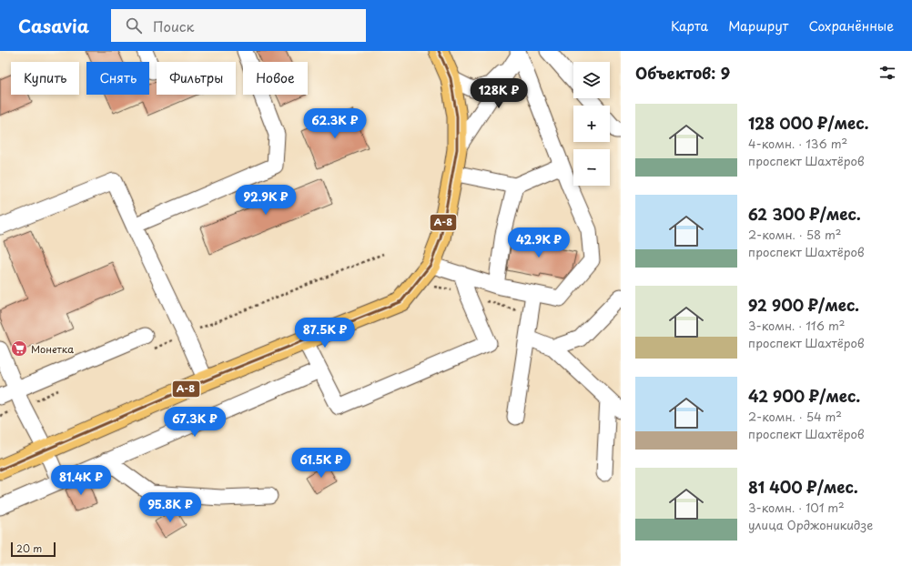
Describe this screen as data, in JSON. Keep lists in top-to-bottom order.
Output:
{
  "places": {
    "supermarket": ["Монетка"]
  },
  "lines": ["transit line А-8"],
  "scale_bar": "20 m",
  "page": {
    "header": "Casavia",
    "search": "Поиск",
    "nav": ["Карта", "Маршрут", "Сохранённые"],
    "heading": "Объектов: 9",
    "map_buttons": ["+", "−"],
    "chip": [
      "Купить",
      "Снять",
      "Фильтры",
      "Новое"
    ],
    "price": [
      "128K ₽",
      "62.3K ₽",
      "92.9K ₽",
      "42.9K ₽",
      "87.5K ₽",
      "67.3K ₽",
      "61.5K ₽",
      "81.4K ₽",
      "95.8K ₽"
    ],
    "list": [
      {
        "name": "128 000 ₽/мес.",
        "note": "4-комн. · 136 m² · проспект Шахтёров"
      },
      {
        "name": "62 300 ₽/мес.",
        "note": "2-комн. · 58 m² · проспект Шахтёров"
      },
      {
        "name": "92 900 ₽/мес.",
        "note": "3-комн. · 116 m² · проспект Шахтёров"
      },
      {
        "name": "42 900 ₽/мес.",
        "note": "2-комн. · 54 m² · проспект Шахтёров"
      },
      {
        "name": "81 400 ₽/мес.",
        "note": "3-комн. · 101 m² · улица Орджоникидзе"
      }
    ],
    "scale": "20 m"
  }
}
